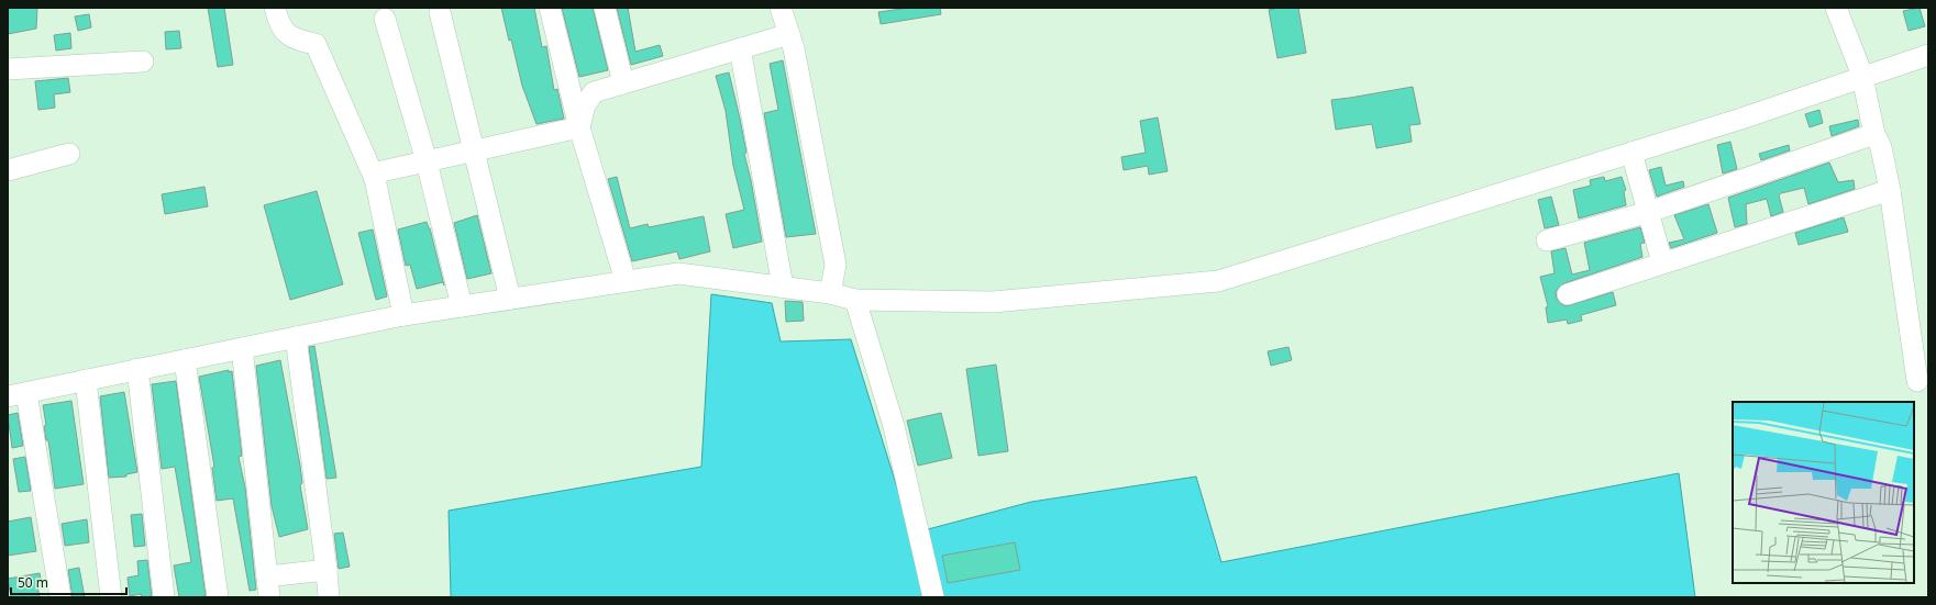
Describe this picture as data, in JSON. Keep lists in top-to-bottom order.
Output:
{
  "scale_bar": "50 m"
}
